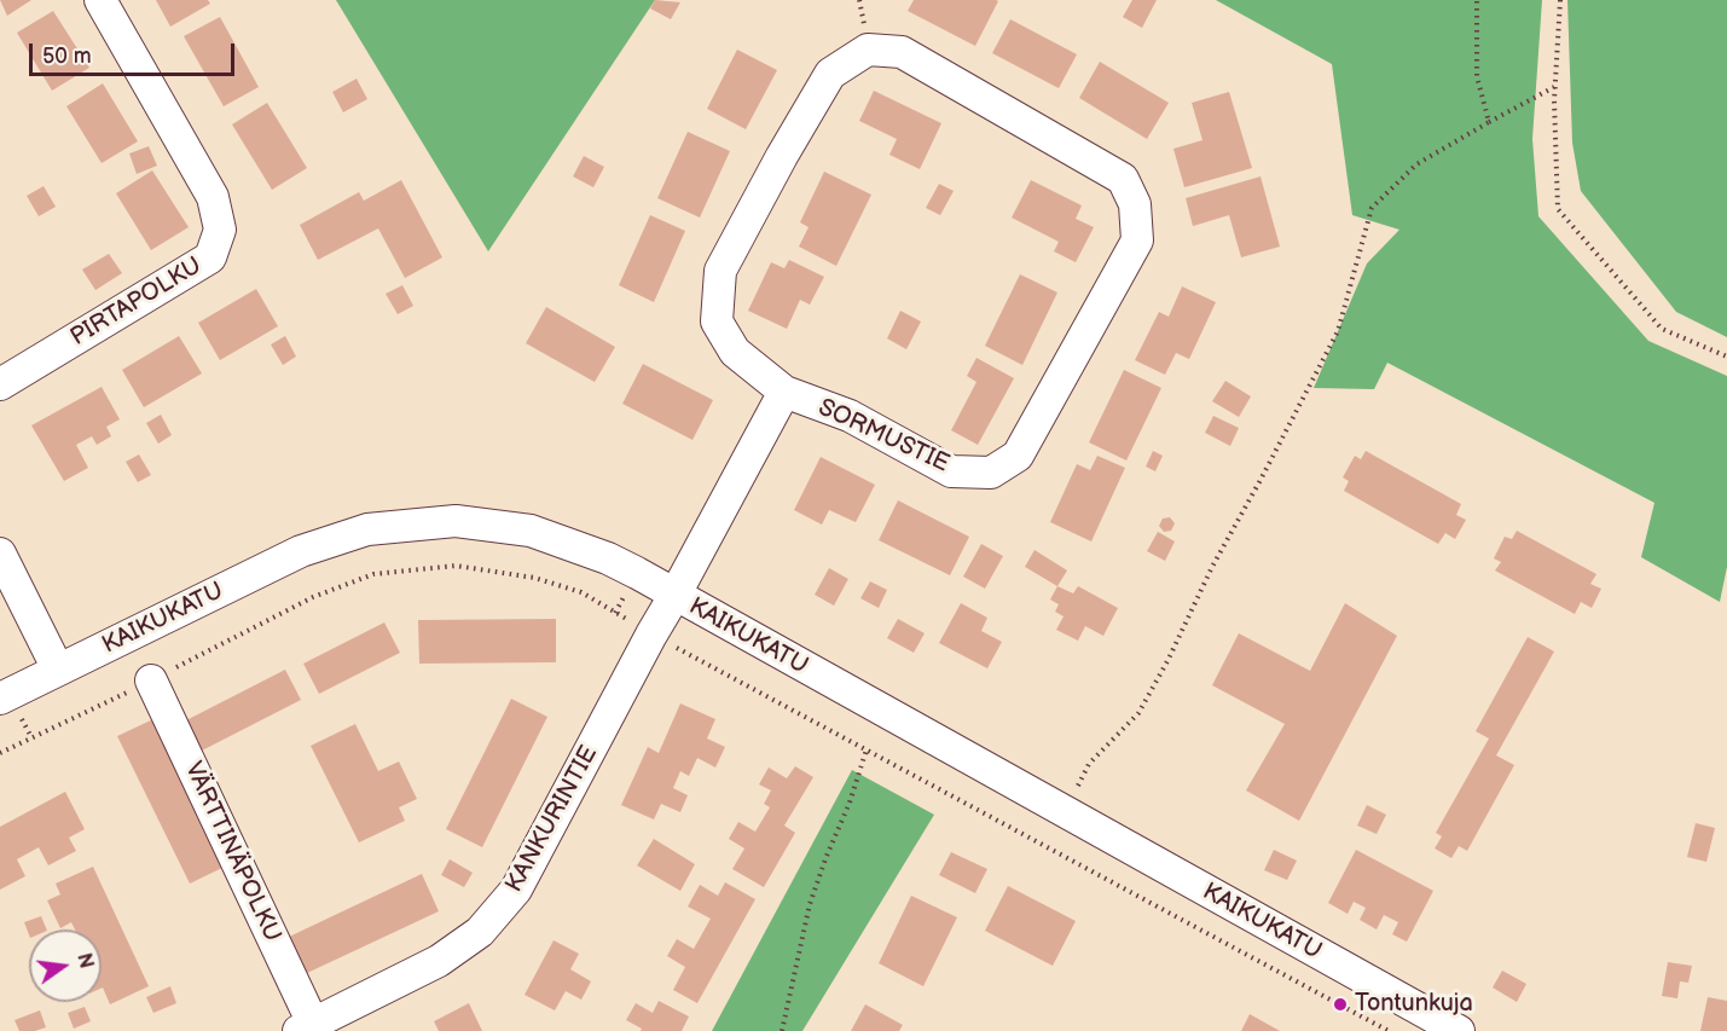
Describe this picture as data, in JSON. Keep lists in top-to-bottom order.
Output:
{
  "streets": {
    "street": [
      "PIRTAPOLKU",
      "SORMUSTIE",
      "KAIKUKATU",
      "KANKURINTIE",
      "VÄRTTINÄPOLKU"
    ]
  },
  "crossings": [
    ["SORMUSTIE", "KANKURINTIE"],
    ["KAIKUKATU", "KANKURINTIE"],
    ["KANKURINTIE", "VÄRTTINÄPOLKU"]
  ],
  "places": ["Tontunkuja"],
  "scale_bar": "50 m",
  "north": "right"
}
